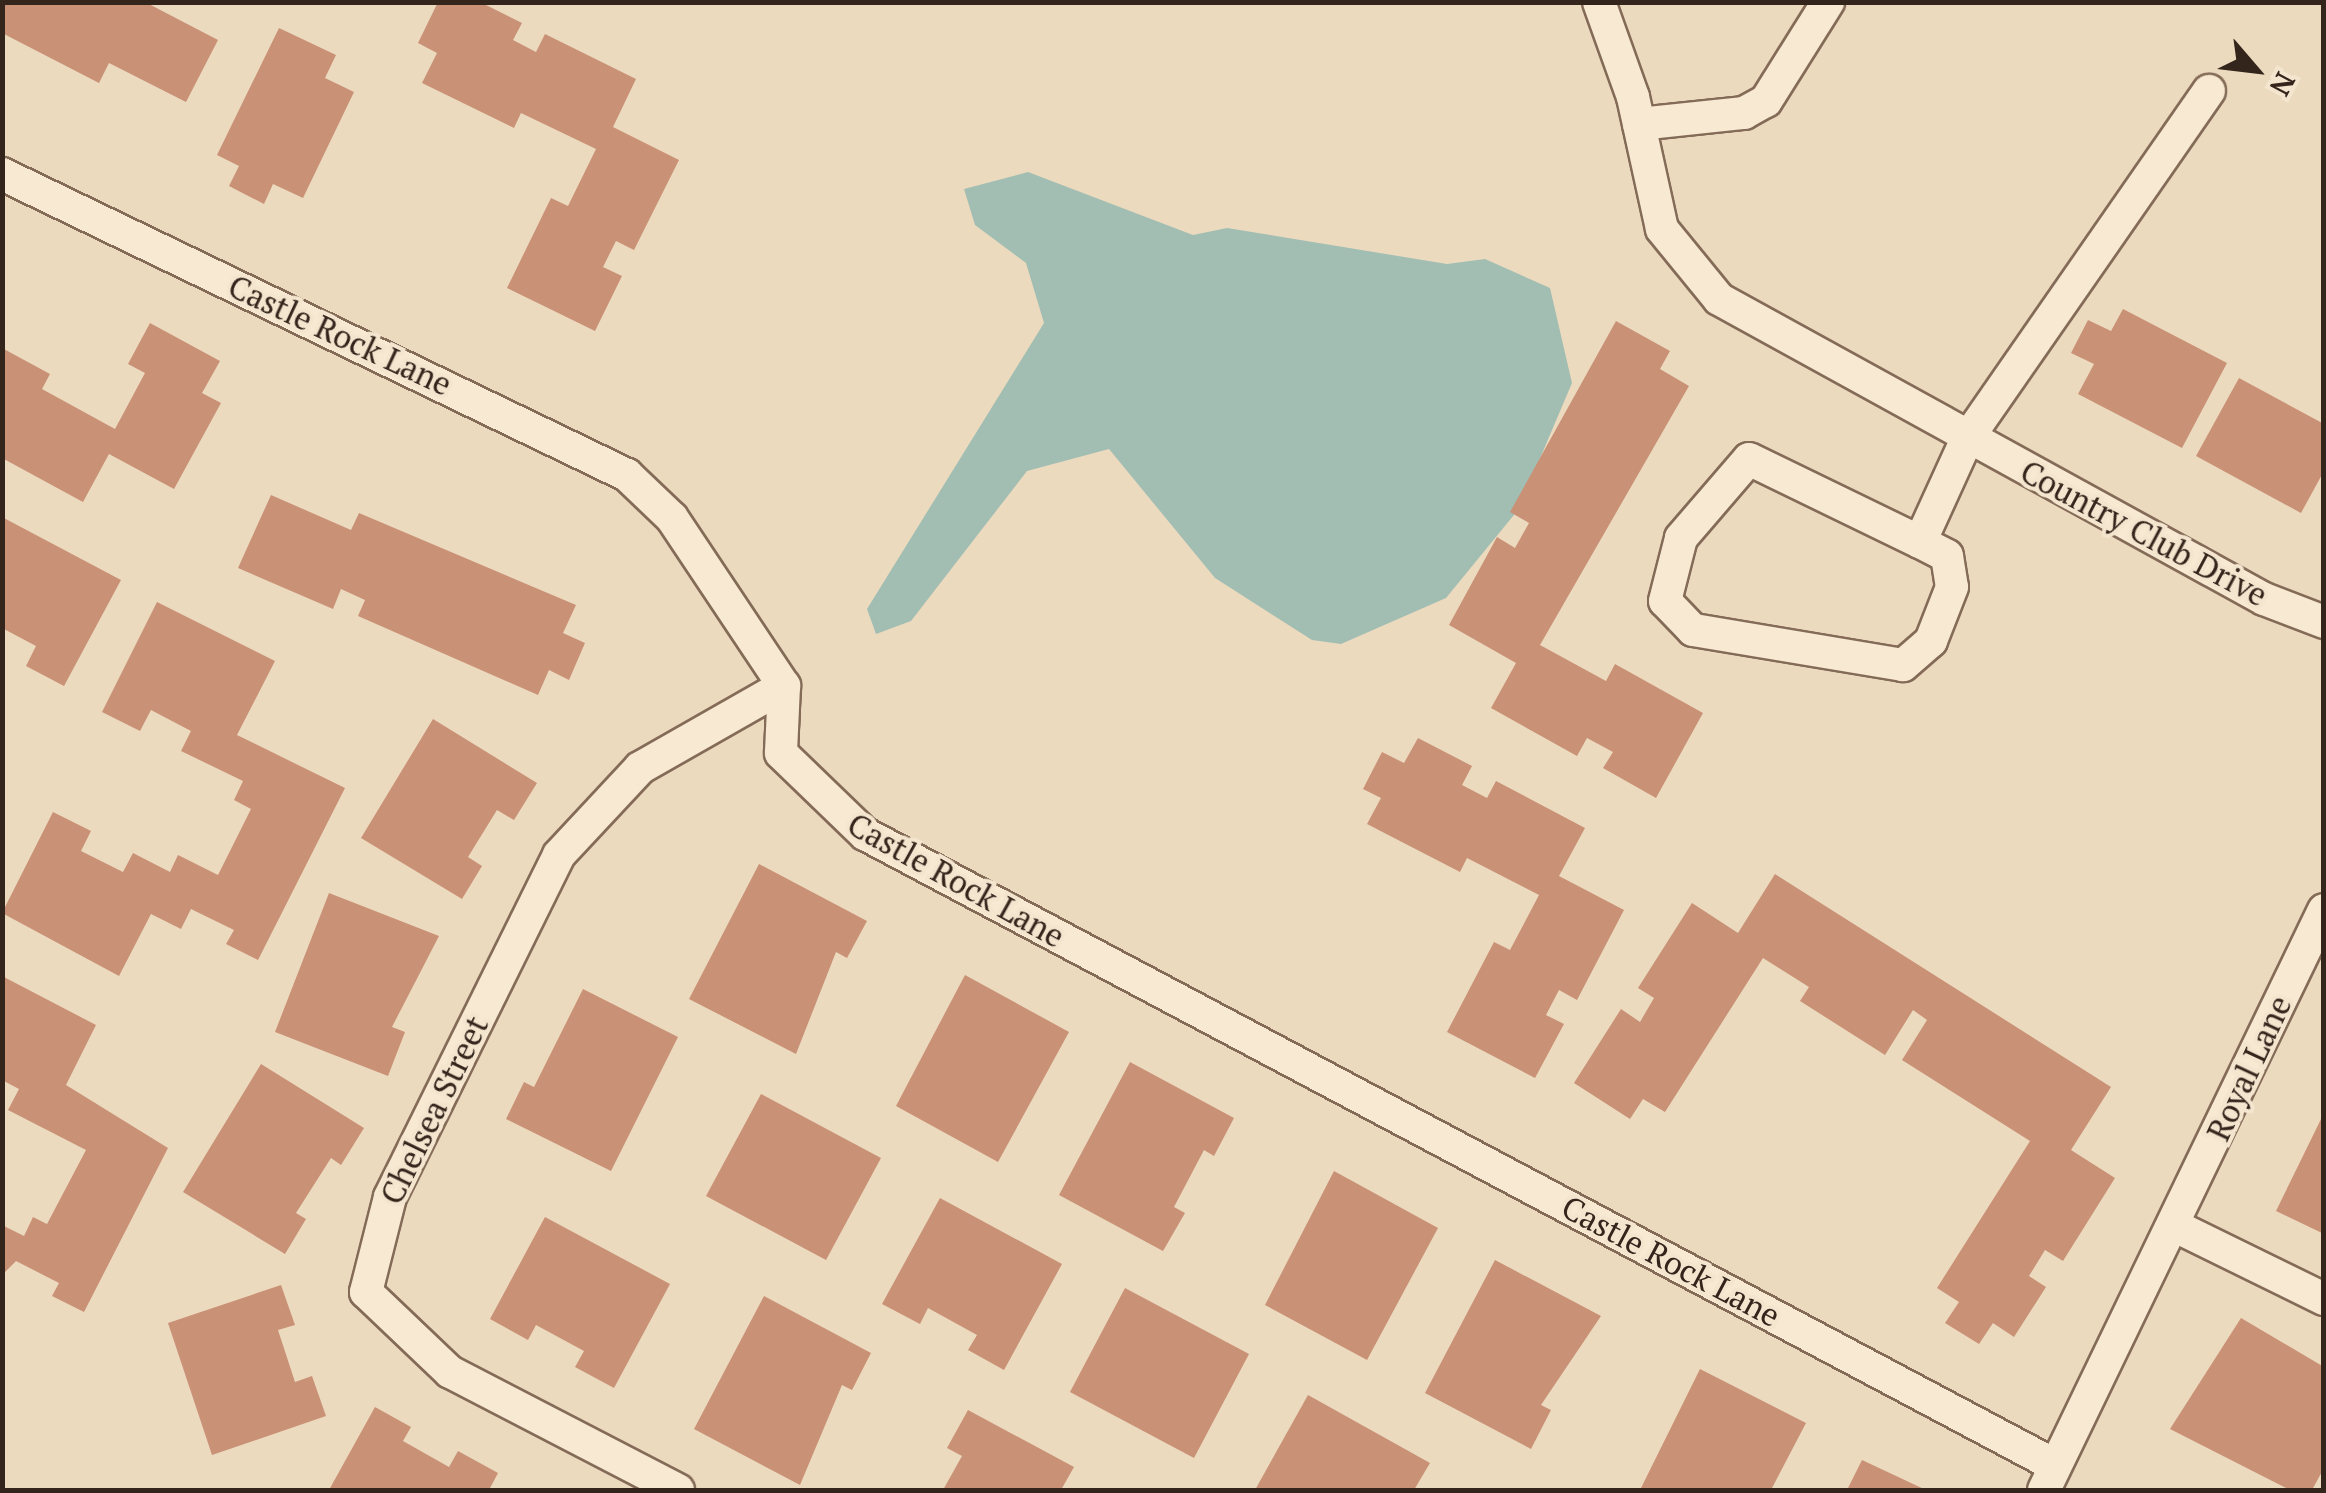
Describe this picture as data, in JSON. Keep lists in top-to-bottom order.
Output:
{
  "streets": {
    "street": [
      "Castle Rock Lane",
      "Country Club Drive",
      "Royal Lane",
      "Chelsea Street"
    ]
  },
  "crossings": [
    ["Castle Rock Lane", "Royal Lane"],
    ["Castle Rock Lane", "Chelsea Street"]
  ],
  "north": "bottom right"
}
